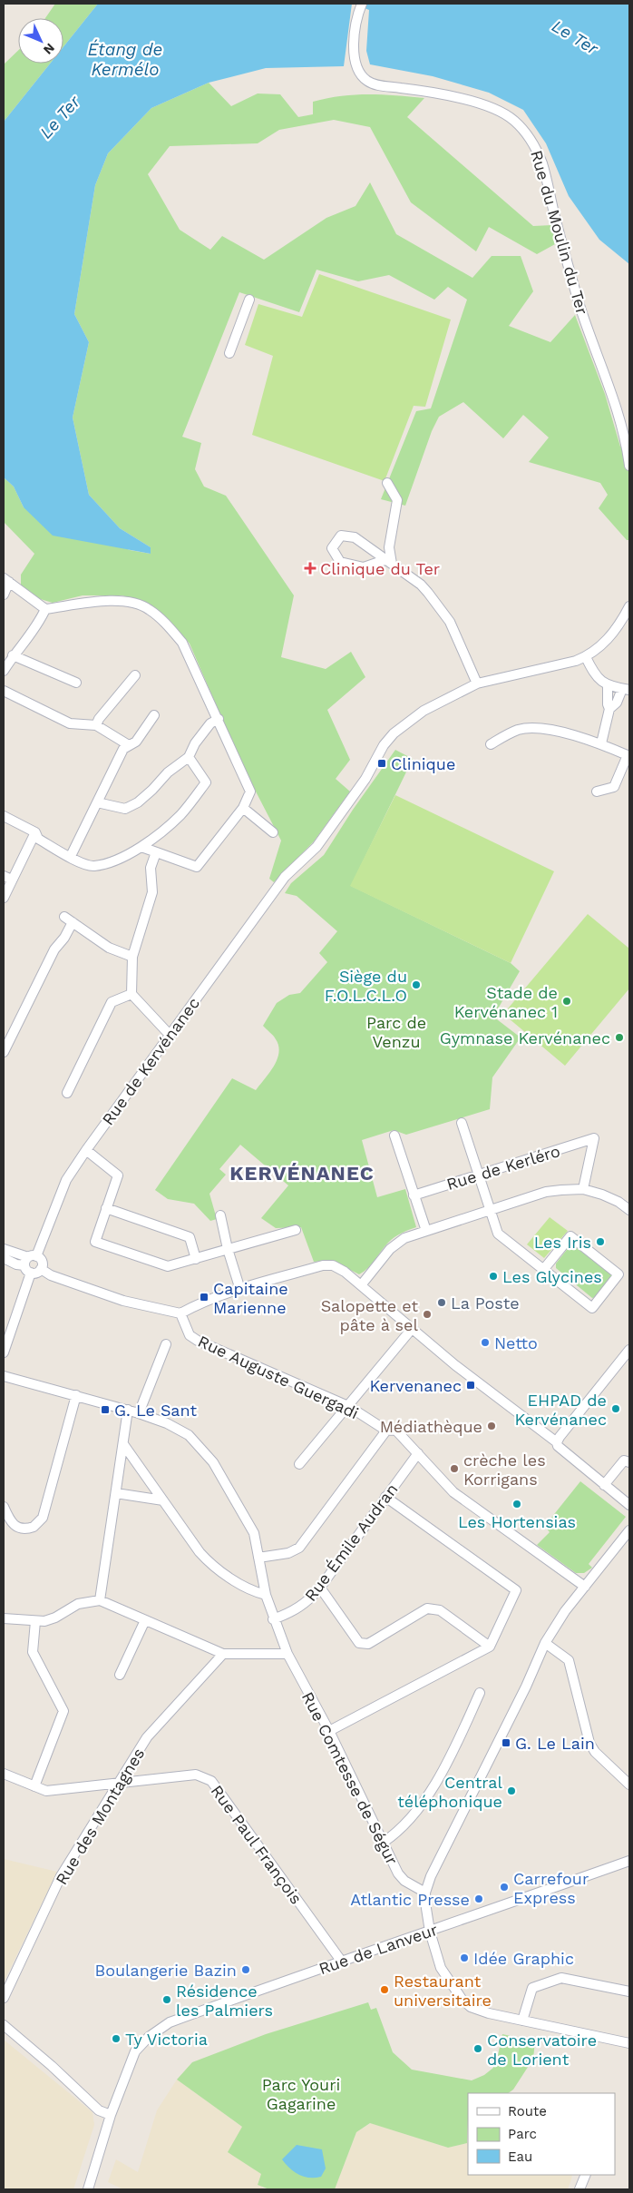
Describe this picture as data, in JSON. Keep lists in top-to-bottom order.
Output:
{
  "streets": {
    "street": [
      "Rue du Moulin du Ter",
      "Rue de Kervénanec",
      "Rue de Kerléro",
      "Rue Auguste Guergadi",
      "Rue Émile Audran",
      "Rue Comtesse de Ségur",
      "Rue des Montagnes",
      "Rue Paul François",
      "Rue de Lanveur"
    ]
  },
  "crossings": [
    ["Rue Auguste Guergadi", "Rue Émile Audran"],
    ["Rue Émile Audran", "Rue Comtesse de Ségur"],
    ["Rue des Montagnes", "Rue Paul François"],
    ["Rue Paul François", "Rue de Lanveur"]
  ],
  "districts": ["KERVÉNANEC"],
  "water": ["Le Ter", "Étang de Kermélo"],
  "parks": ["Parc de Venzu", "Parc Youri Gagarine"],
  "places": {
    "health": ["Clinique du Ter"],
    "transit": [
      "Clinique",
      "Capitaine Marienne",
      "Kervenanec",
      "G. Le Sant",
      "G. Le Lain"
    ],
    "other": [
      "Siège du F.O.L.C.L.O",
      "Stade de Kervénanec 1",
      "Gymnase Kervénanec",
      "Les Iris",
      "Les Glycines",
      "La Poste",
      "Salopette et pâte à sel",
      "Netto",
      "EHPAD de Kervénanec",
      "Médiathèque",
      "crèche les Korrigans",
      "Les Hortensias",
      "Central téléphonique",
      "Carrefour Express",
      "Atlantic Presse",
      "Idée Graphic",
      "Boulangerie Bazin",
      "Restaurant universitaire",
      "Résidence les Palmiers",
      "Ty Victoria",
      "Conservatoire de Lorient"
    ]
  },
  "legend": ["Route", "Parc", "Eau"],
  "north": "bottom right"
}
